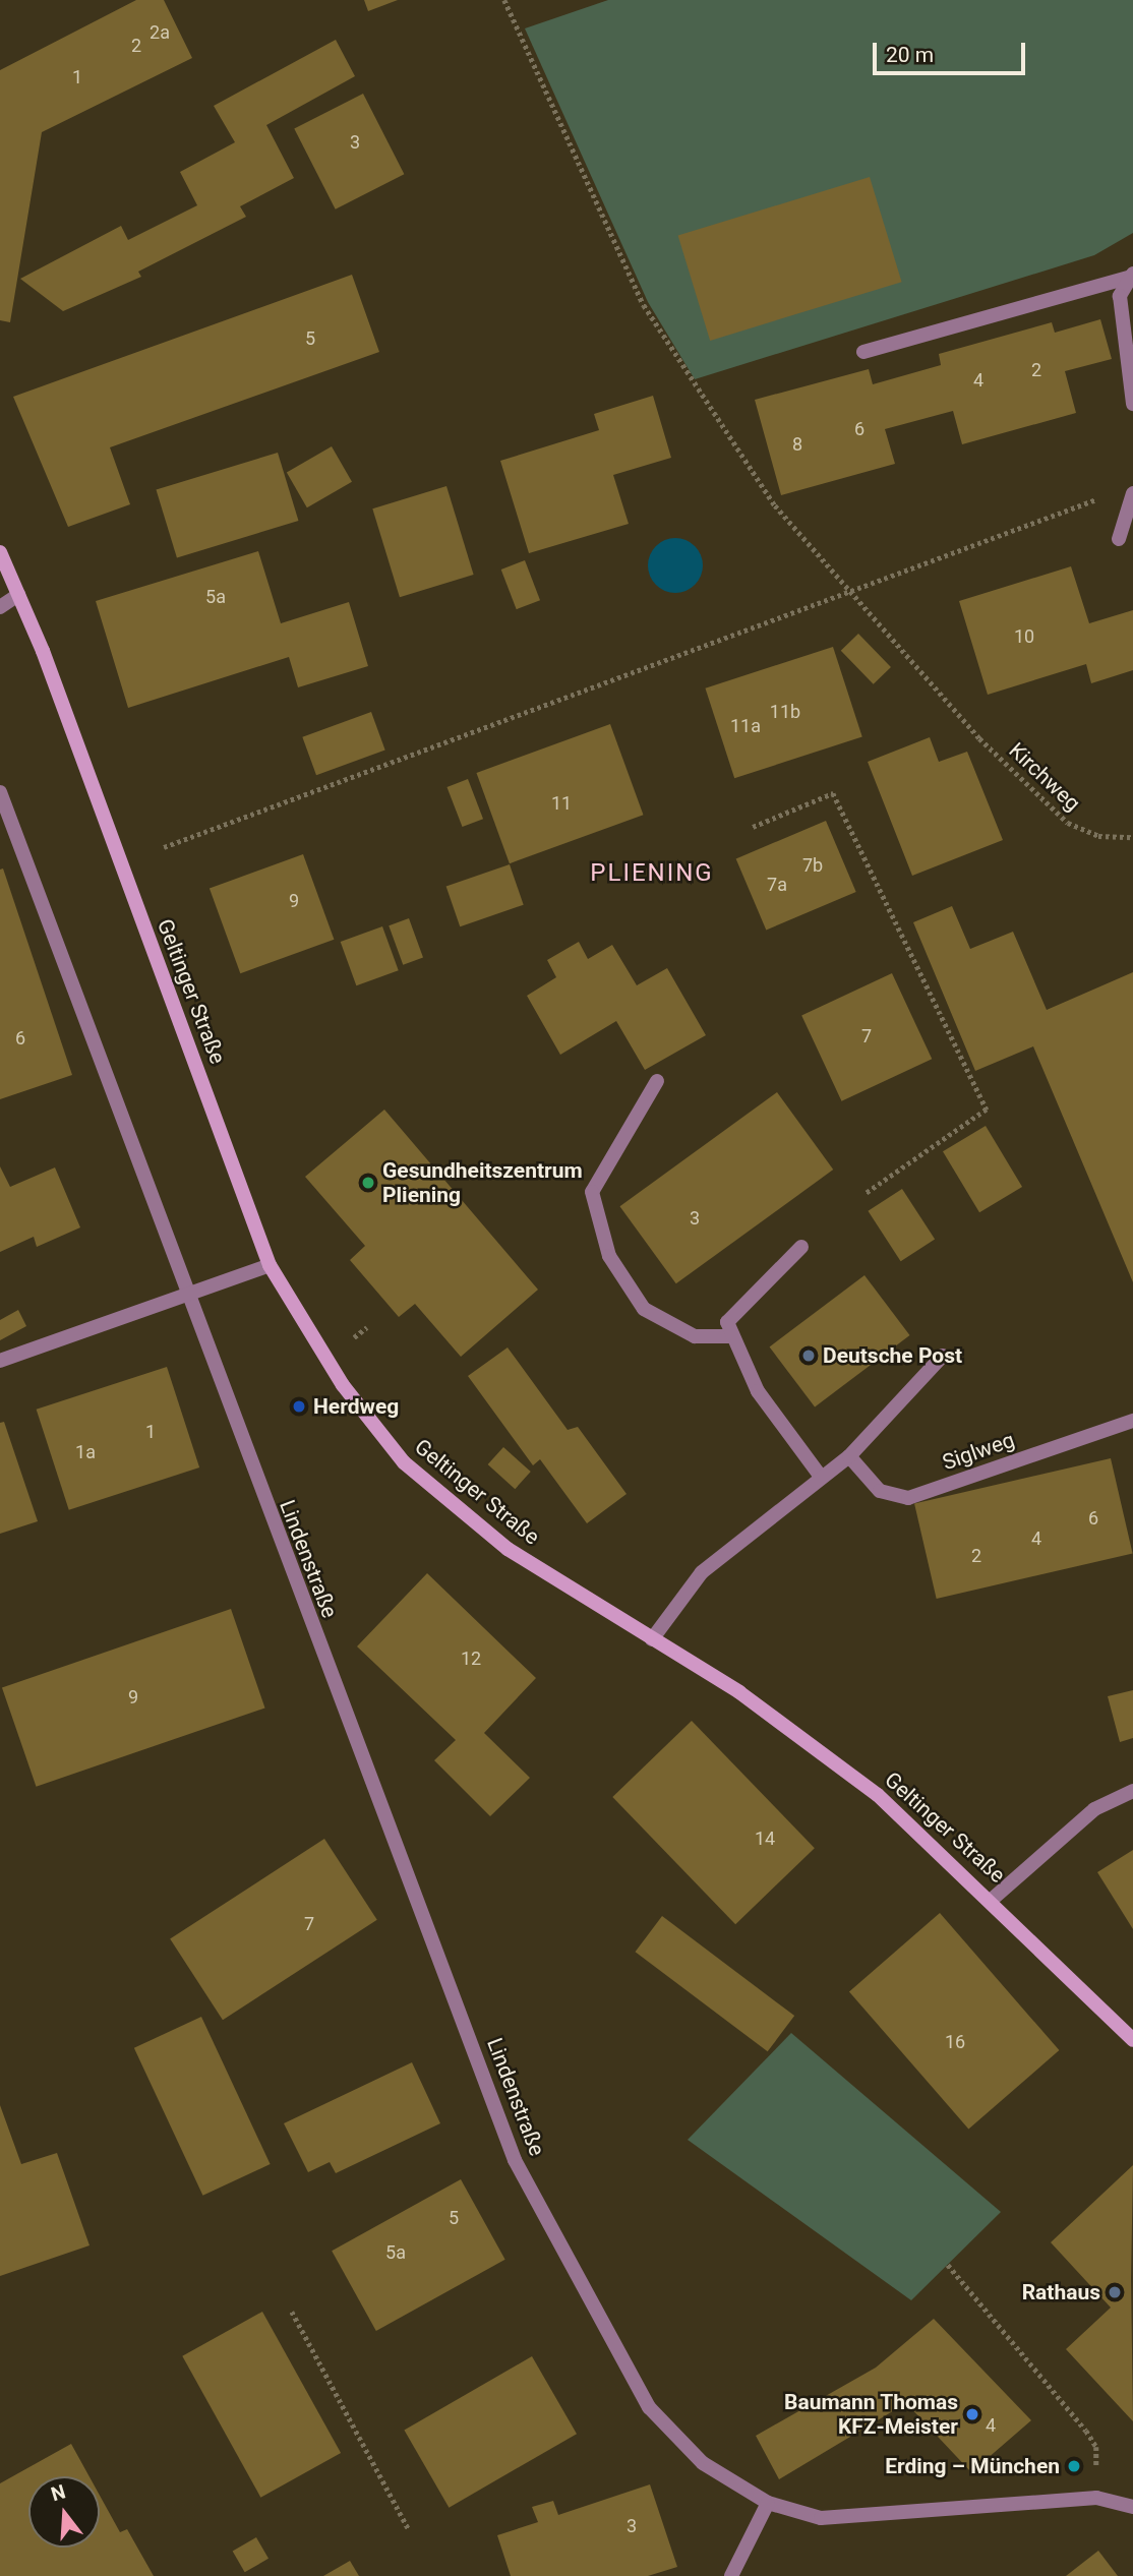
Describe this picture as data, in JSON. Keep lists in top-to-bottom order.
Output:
{
  "streets": {
    "main road": ["Geltinger Straße"],
    "street": ["Siglweg", "Lindenstraße"],
    "path": ["Kirchweg"]
  },
  "districts": ["PLIENING"],
  "places": [
    "Gesundheitszentrum Pliening",
    "Deutsche Post",
    "Herdweg",
    "Rathaus",
    "Baumann Thomas KFZ-Meister",
    "Erding – München"
  ],
  "house_numbers": [
    "2a",
    "2",
    "1",
    "3",
    "5",
    "2",
    "4",
    "6",
    "8",
    "5a",
    "10",
    "11b",
    "11a",
    "11",
    "7b",
    "7a",
    "9",
    "7",
    "6",
    "3",
    "1",
    "1a",
    "6",
    "4",
    "2",
    "12",
    "9",
    "14",
    "7",
    "16",
    "5",
    "5a",
    "4",
    "3"
  ],
  "scale_bar": "20 m",
  "north": "top"
}
